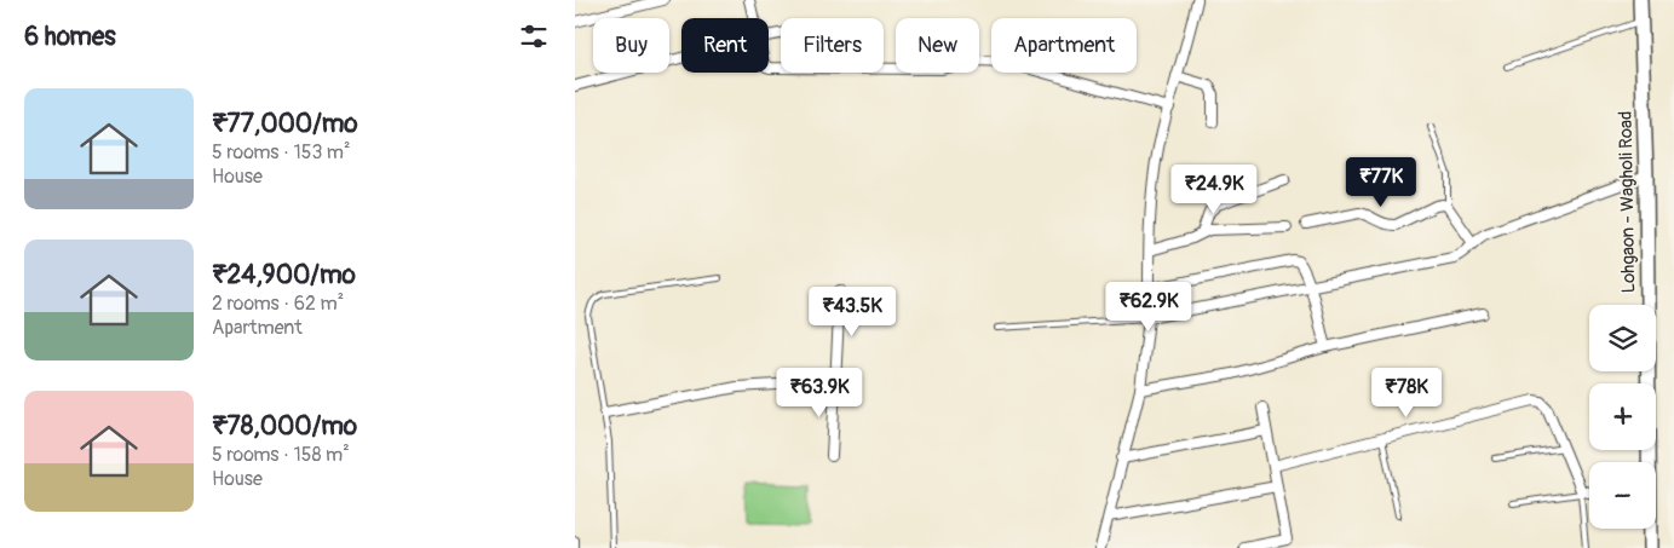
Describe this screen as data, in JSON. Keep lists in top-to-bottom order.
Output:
{
  "streets": {
    "main road": ["Lohgaon - Wagholi Road"]
  },
  "page": {
    "heading": "6 homes",
    "chip": [
      "Buy",
      "Rent",
      "Filters",
      "New",
      "Apartment"
    ],
    "list": [
      {
        "name": "₹77,000/mo",
        "note": "5 rooms · 153 m² · House"
      },
      {
        "name": "₹24,900/mo",
        "note": "2 rooms · 62 m² · Apartment"
      },
      {
        "name": "₹78,000/mo",
        "note": "5 rooms · 158 m² · House"
      }
    ],
    "price": [
      "₹77K",
      "₹24.9K",
      "₹62.9K",
      "₹43.5K",
      "₹63.9K",
      "₹78K"
    ],
    "map_buttons": ["+", "−"]
  }
}
